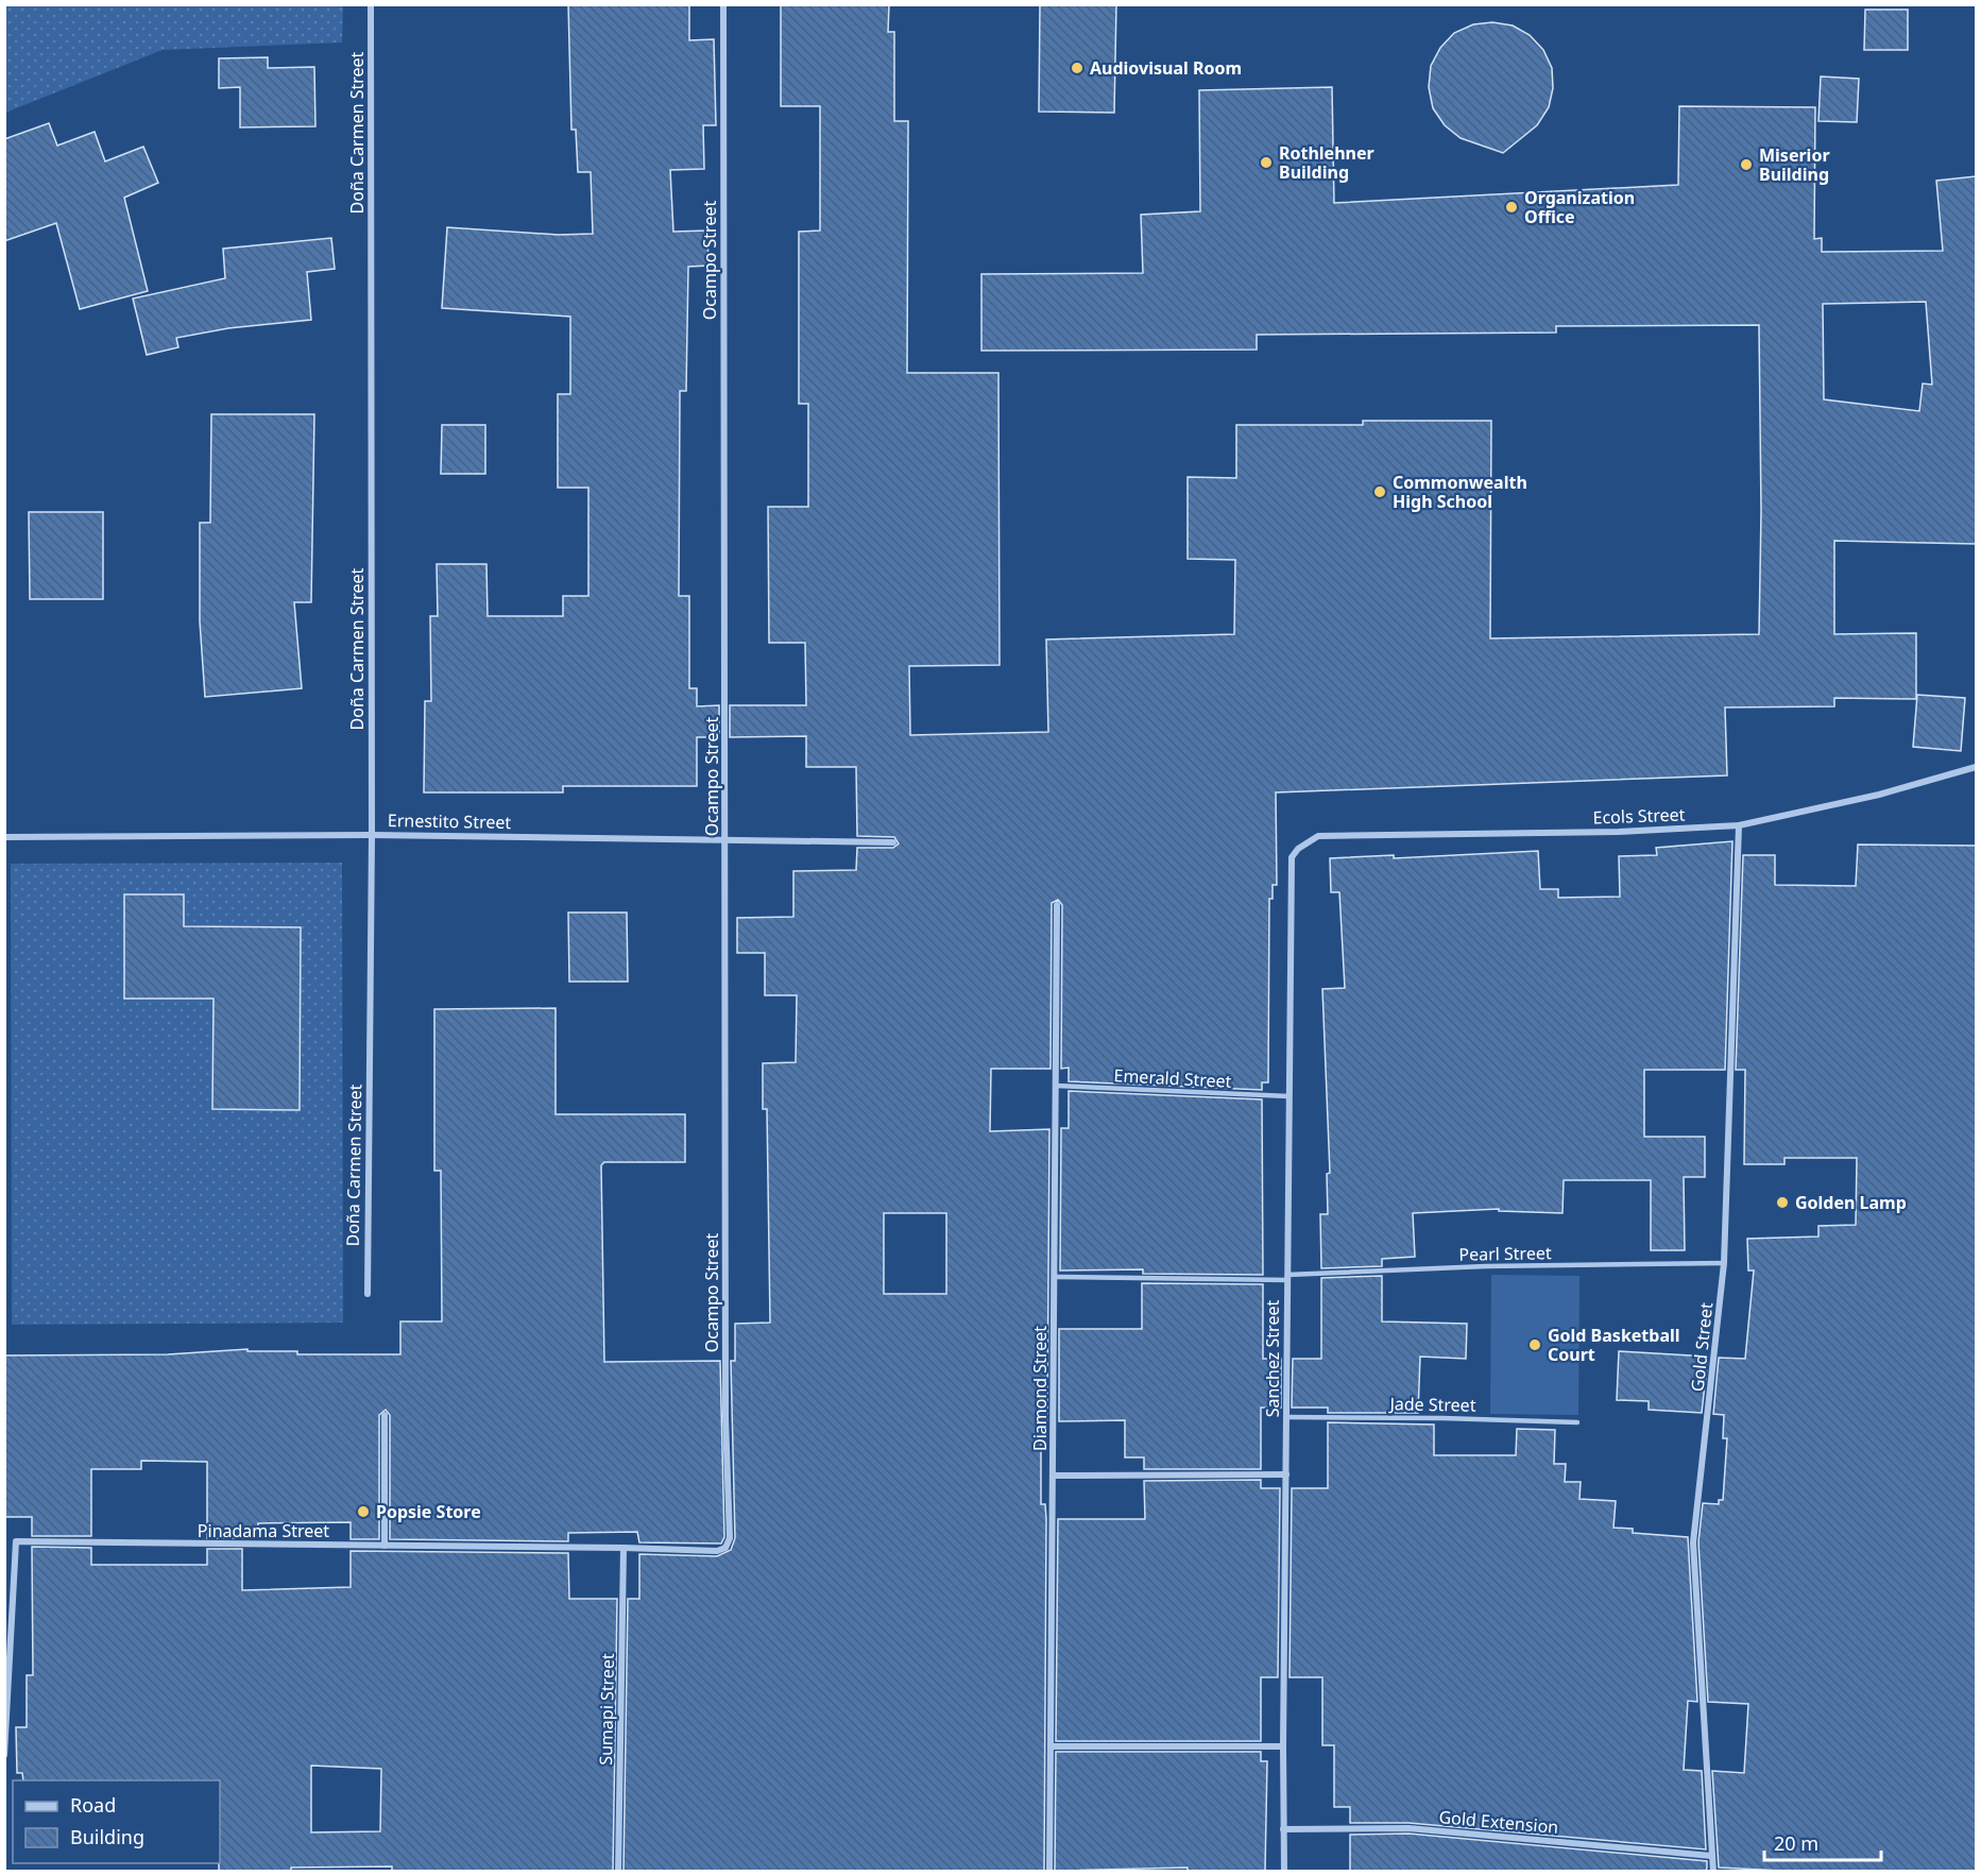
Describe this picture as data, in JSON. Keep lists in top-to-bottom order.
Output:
{
  "streets": {
    "street": [
      "Doña Carmen Street",
      "Ocampo Street",
      "Ecols Street",
      "Ernestito Street",
      "Gold Street",
      "Sanchez Street",
      "Diamond Street",
      "Pinadama Street",
      "Sumapi Street",
      "Gold Extension"
    ],
    "lane": ["Emerald Street", "Pearl Street", "Jade Street"]
  },
  "crossings": [
    ["Doña Carmen Street", "Ernestito Street"],
    ["Ocampo Street", "Ernestito Street"],
    ["Ocampo Street", "Pinadama Street"],
    ["Ecols Street", "Gold Street"],
    ["Ecols Street", "Sanchez Street"],
    ["Emerald Street", "Sanchez Street"],
    ["Emerald Street", "Diamond Street"],
    ["Pearl Street", "Gold Street"],
    ["Pearl Street", "Sanchez Street"],
    ["Pearl Street", "Diamond Street"],
    ["Gold Street", "Gold Extension"],
    ["Sanchez Street", "Jade Street"],
    ["Sanchez Street", "Gold Extension"],
    ["Pinadama Street", "Sumapi Street"]
  ],
  "places": [
    "Audiovisual Room",
    "Rothlehner Building",
    "Miserior Building",
    "Organization Office",
    "Commonwealth High School",
    "Golden Lamp",
    "Gold Basketball Court",
    "Popsie Store"
  ],
  "legend": ["Road", "Building"],
  "scale_bar": "20 m"
}
